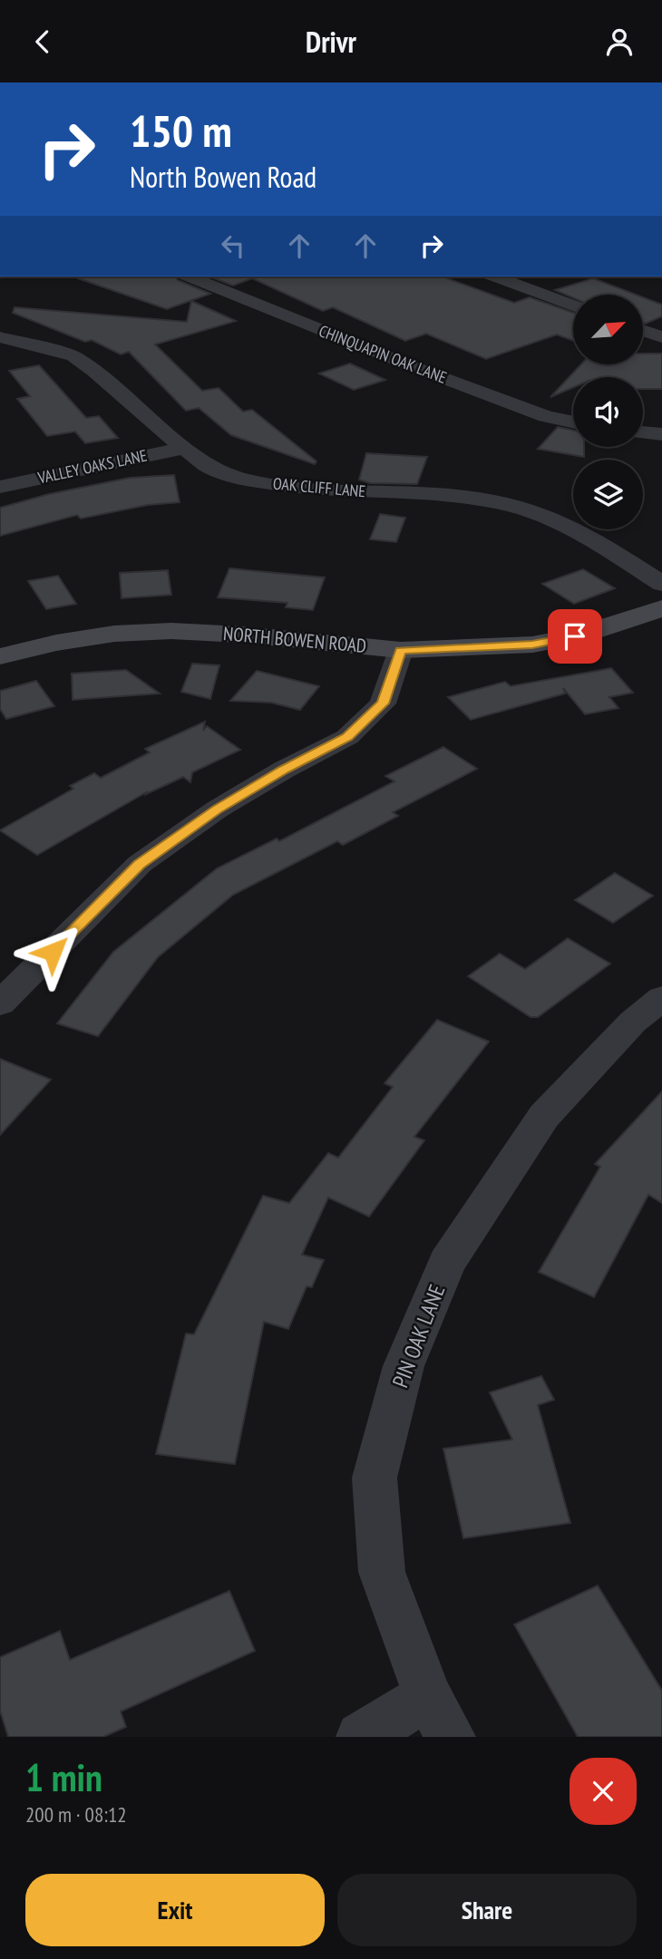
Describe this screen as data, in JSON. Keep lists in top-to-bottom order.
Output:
{
  "streets": {
    "street": [
      "CHINQUAPIN OAK LANE",
      "VALLEY OAKS LANE",
      "OAK CLIFF LANE",
      "NORTH BOWEN ROAD",
      "PIN OAK LANE"
    ]
  },
  "crossings": [
    ["VALLEY OAKS LANE", "OAK CLIFF LANE"]
  ],
  "north": "top right",
  "page": {
    "header": "Drivr",
    "turn": ["150 m", "North Bowen Road"],
    "heading": ["1 min", "200 m · 08:12"],
    "buttons": ["Exit", "Share"]
  }
}
